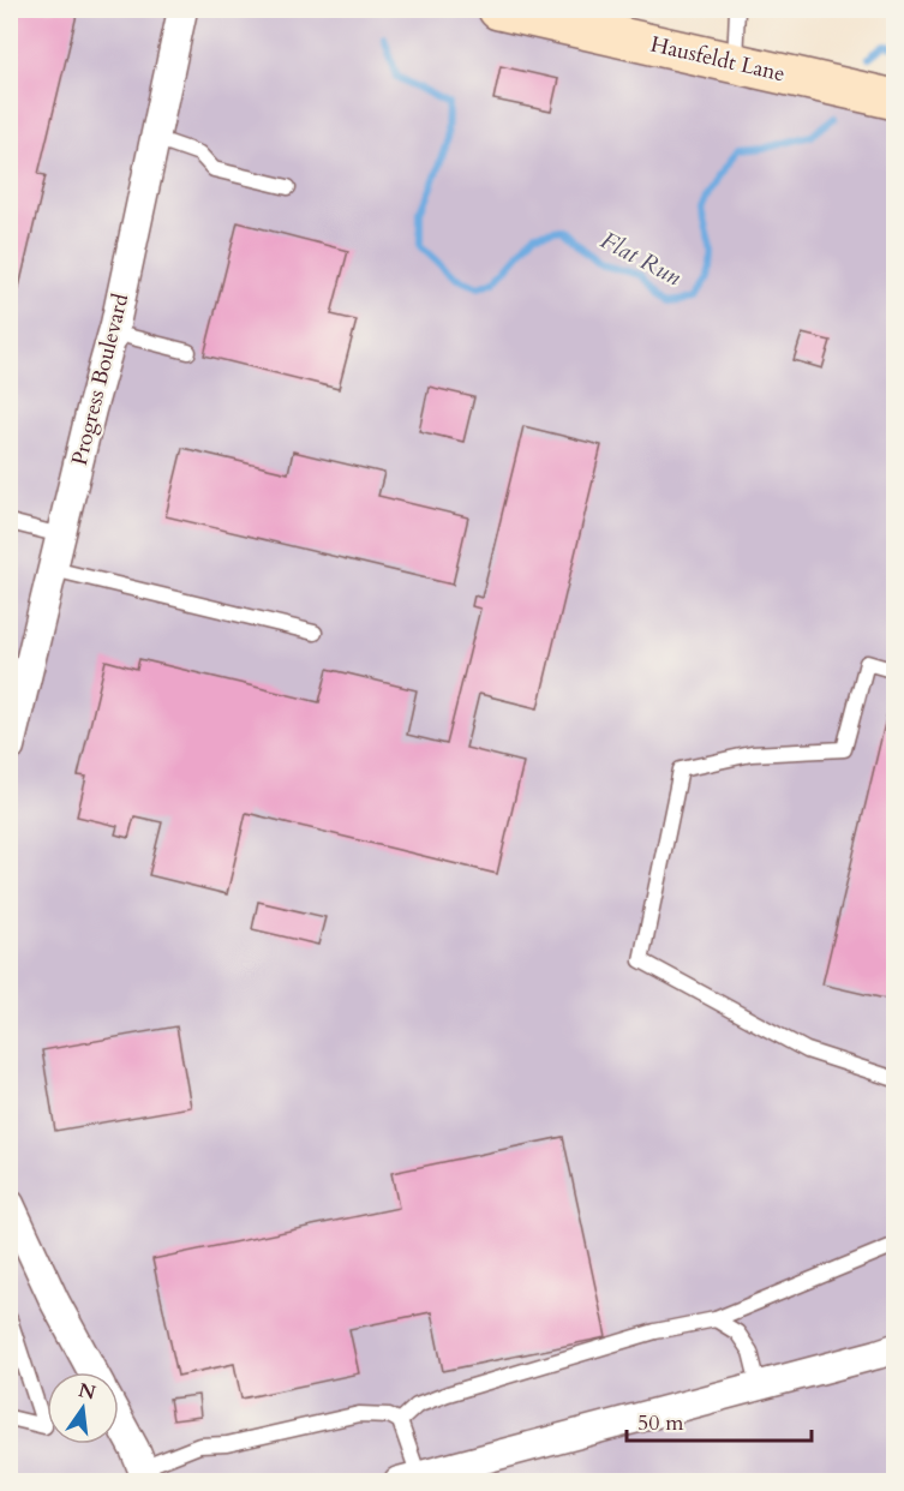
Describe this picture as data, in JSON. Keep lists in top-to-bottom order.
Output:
{
  "streets": {
    "street": ["Hausfeldt Lane", "Progress Boulevard"]
  },
  "water": ["Flat Run"],
  "scale_bar": "50 m",
  "north": "top"
}
